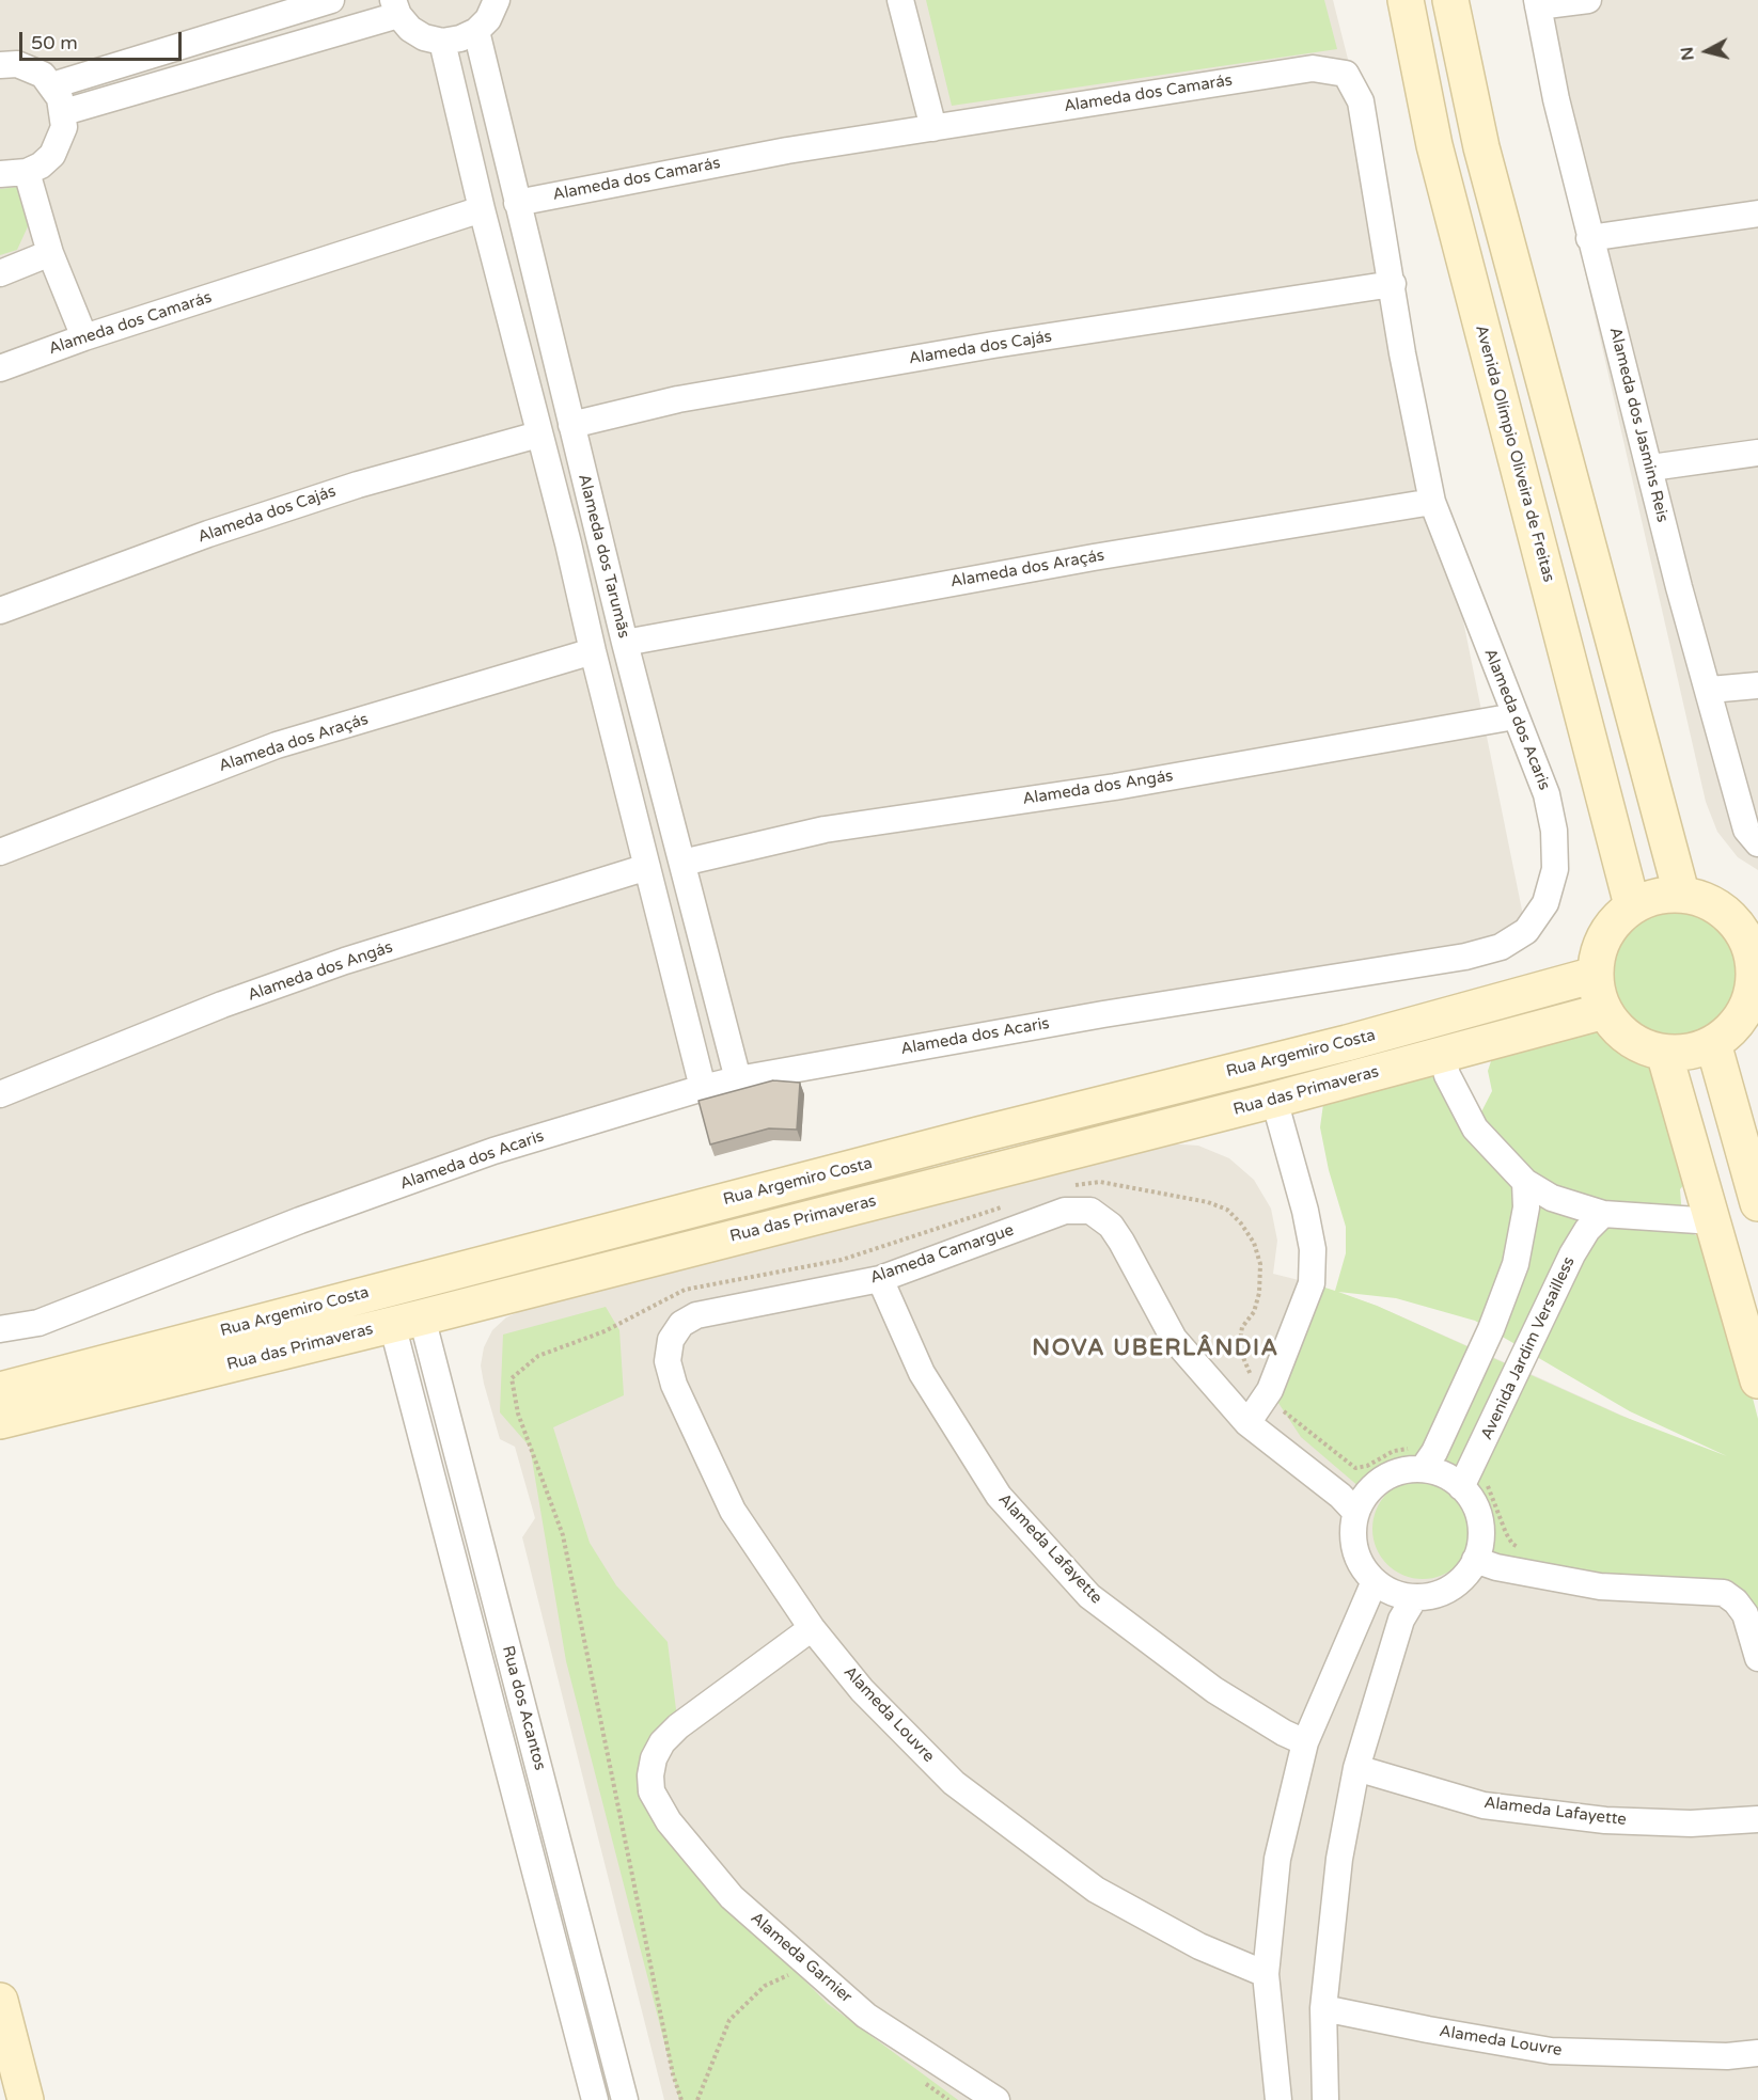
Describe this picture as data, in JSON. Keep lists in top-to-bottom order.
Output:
{
  "streets": {
    "street": [
      "Alameda dos Camarás",
      "Alameda dos Cajás",
      "Alameda dos Jasmins Reis",
      "Avenida Olímpio Oliveira de Freitas",
      "Alameda dos Tarumãs",
      "Alameda dos Araçás",
      "Alameda dos Acaris",
      "Alameda dos Angás",
      "Rua Argemiro Costa",
      "Rua das Primaveras",
      "Alameda Camargue",
      "Avenida Jardim Versailless",
      "Alameda Lafayette",
      "Rua dos Acantos",
      "Alameda Louvre",
      "Alameda Garnier"
    ]
  },
  "crossings": [
    ["Alameda dos Camarás", "Alameda dos Cajás"],
    ["Alameda dos Camarás", "Alameda dos Tarumãs"],
    ["Alameda dos Camarás", "Alameda dos Araçás"],
    ["Alameda dos Camarás", "Alameda dos Acaris"],
    ["Alameda dos Cajás", "Alameda dos Tarumãs"],
    ["Avenida Olímpio Oliveira de Freitas", "Rua Argemiro Costa"],
    ["Avenida Olímpio Oliveira de Freitas", "Rua das Primaveras"],
    ["Alameda dos Tarumãs", "Alameda dos Araçás"],
    ["Alameda dos Tarumãs", "Alameda dos Acaris"],
    ["Alameda dos Tarumãs", "Alameda dos Angás"],
    ["Alameda dos Araçás", "Alameda dos Acaris"],
    ["Alameda dos Acaris", "Alameda dos Angás"],
    ["Rua Argemiro Costa", "Rua das Primaveras"],
    ["Rua das Primaveras", "Rua dos Acantos"],
    ["Alameda Camargue", "Alameda Lafayette"],
    ["Alameda Camargue", "Alameda Louvre"],
    ["Alameda Louvre", "Alameda Garnier"]
  ],
  "districts": ["NOVA UBERLÂNDIA"],
  "scale_bar": "50 m",
  "north": "left"
}
